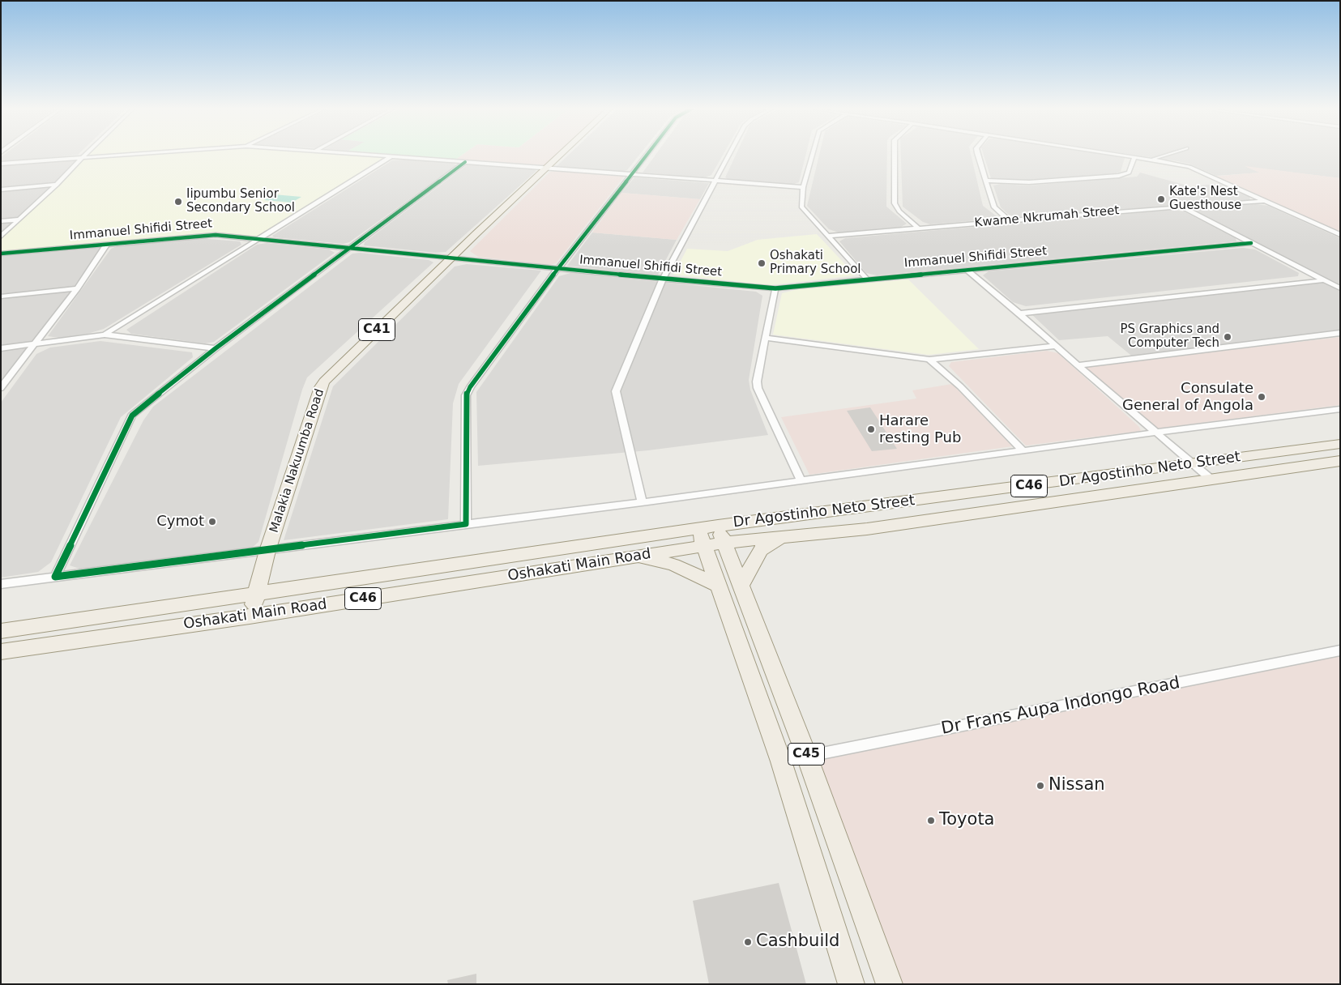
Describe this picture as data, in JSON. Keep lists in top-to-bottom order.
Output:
{
  "streets": {
    "main road": [
      "C41",
      "Malakia Nakuumba Road",
      "Dr Agostinho Neto Street",
      "C46",
      "Oshakati Main Road",
      "C45"
    ],
    "street": ["Kwame Nkrumah Street", "Immanuel Shifidi Street", "Dr Frans Aupa Indongo Road"]
  },
  "crossings": [
    ["Immanuel Shifidi Street", "Malakia Nakuumba Road"],
    ["Malakia Nakuumba Road", "Oshakati Main Road"],
    ["Dr Agostinho Neto Street", "Oshakati Main Road"],
    ["Dr Agostinho Neto Street", "C45"],
    ["Oshakati Main Road", "C45"],
    ["Dr Frans Aupa Indongo Road", "C45"]
  ],
  "places": [
    "Kate's Nest Guesthouse",
    "Iipumbu Senior Secondary School",
    "Oshakati Primary School",
    "PS Graphics and Computer Tech",
    "Consulate General of Angola",
    "Harare resting Pub",
    "Cymot",
    "Nissan",
    "Toyota",
    "Cashbuild"
  ]
}
